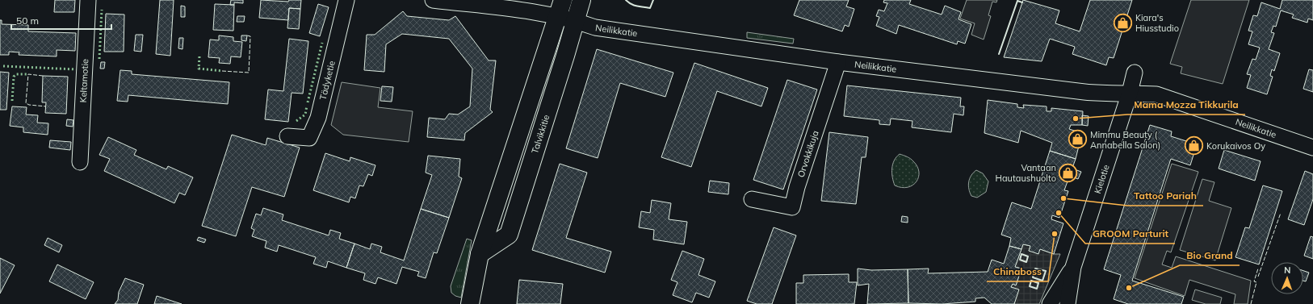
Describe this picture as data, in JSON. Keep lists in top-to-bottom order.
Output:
{
  "streets": {
    "main road": ["Talvikkitie"],
    "street": [
      "Neilikkatie",
      "Tädyketie",
      "Keltamotie",
      "Orvokkikuja",
      "Kielotie"
    ]
  },
  "crossings": [
    ["Neilikkatie", "Talvikkitie"],
    ["Neilikkatie", "Orvokkikuja"],
    ["Neilikkatie", "Kielotie"]
  ],
  "places": {
    "shop": [
      "Kiara's Hiusstudio",
      "Mimmu Beauty ( Annabella Salon)",
      "Korukaivos Oy",
      "Vantaan Hautaushuolto"
    ],
    "other": [
      "Mama Mozza Tikkurila",
      "Tattoo Pariah",
      "GROOM Parturit",
      "Chinaboss",
      "Bio Grand"
    ]
  },
  "scale_bar": "50 m",
  "north": "top"
}
